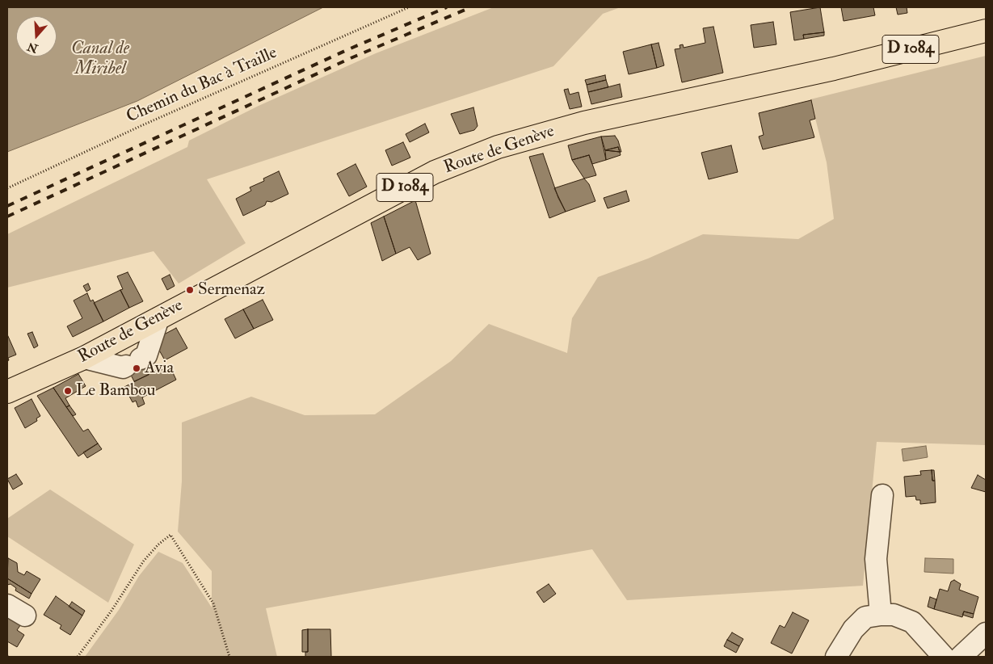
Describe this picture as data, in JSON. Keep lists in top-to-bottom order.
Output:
{
  "streets": {
    "main road": ["D 1084", "Route de Genève"],
    "path": ["Chemin du Bac à Traille"]
  },
  "water": ["Canal de Miribel"],
  "places": ["Sermenaz", "Avia", "Le Bambou"],
  "north": "bottom"
}
